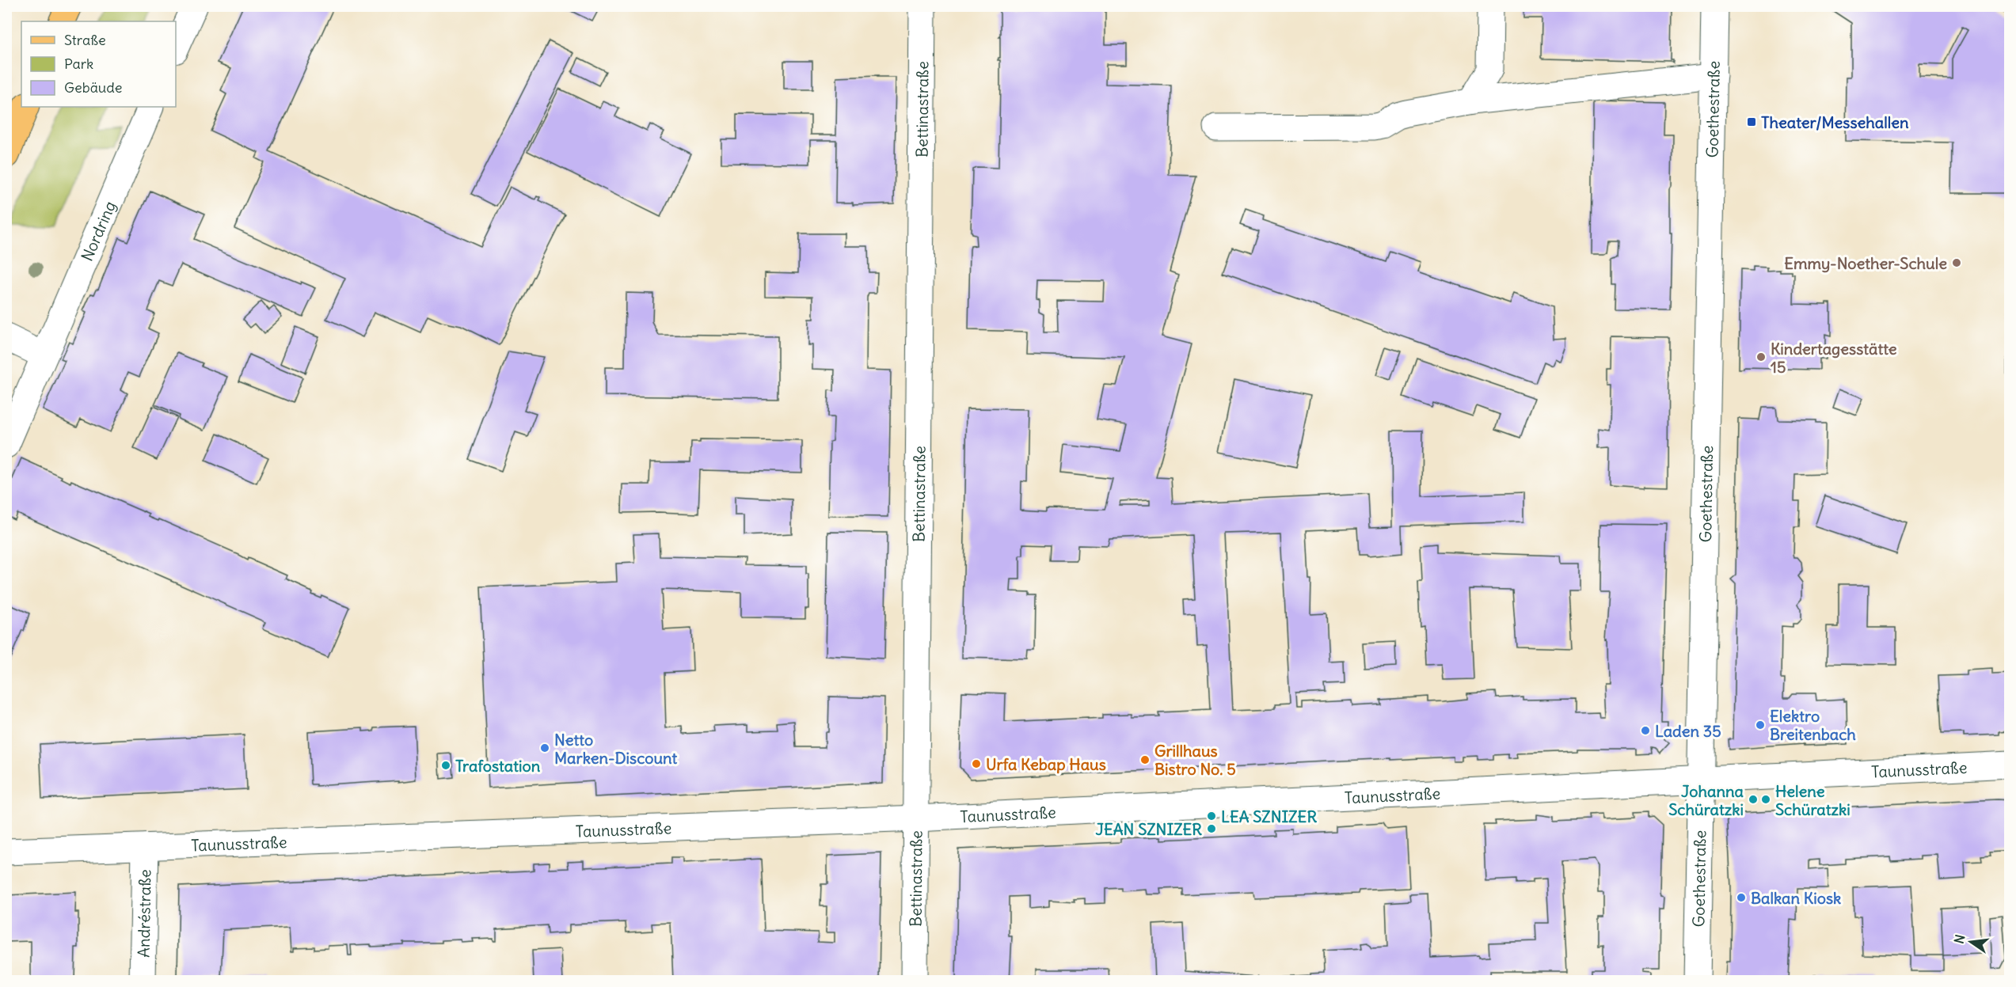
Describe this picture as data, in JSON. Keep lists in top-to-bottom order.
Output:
{
  "streets": {
    "street": [
      "Bettinastraße",
      "Goethestraße",
      "Nordring",
      "Taunusstraße",
      "Andréstraße"
    ]
  },
  "crossings": [
    ["Bettinastraße", "Taunusstraße"],
    ["Goethestraße", "Taunusstraße"],
    ["Taunusstraße", "Andréstraße"]
  ],
  "places": {
    "transit": ["Theater/Messehallen"],
    "other": [
      "Emmy-Noether-Schule",
      "Kindertagesstätte 15",
      "Elektro Breitenbach",
      "Laden 35",
      "Netto Marken-Discount",
      "Grillhaus Bistro No. 5",
      "Urfa Kebap Haus",
      "Trafostation",
      "Johanna Schüratzki",
      "Helene Schüratzki",
      "LEA SZNIZER",
      "JEAN SZNIZER",
      "Balkan Kiosk"
    ]
  },
  "legend": ["Straße", "Park", "Gebäude"],
  "north": "left"
}
